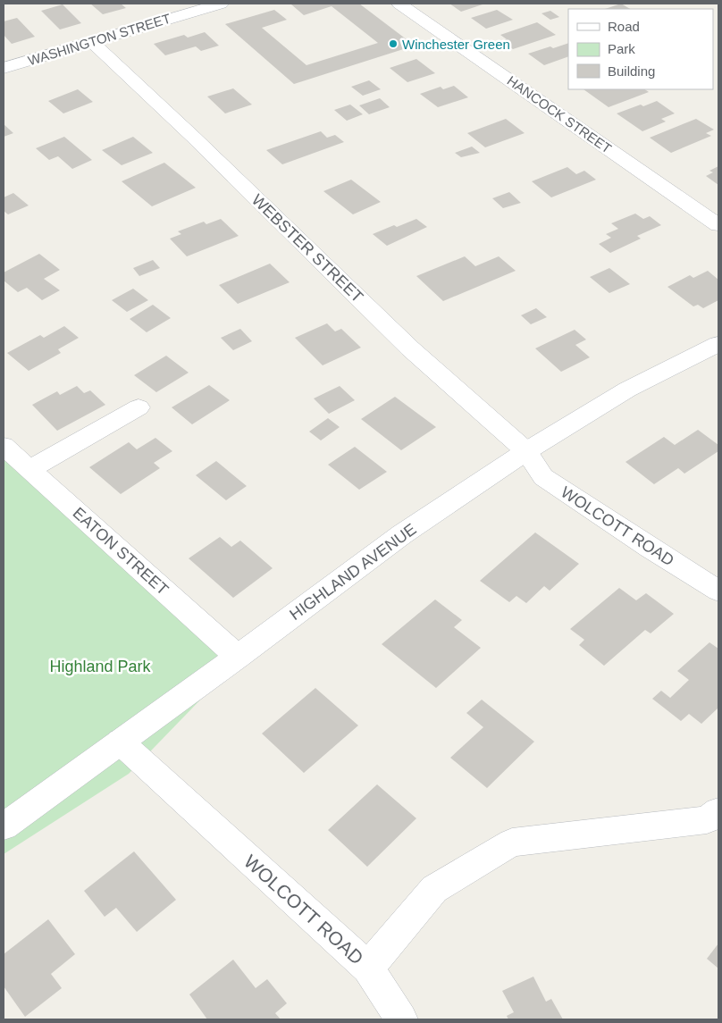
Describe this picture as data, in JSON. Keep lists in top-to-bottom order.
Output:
{
  "streets": {
    "street": [
      "WASHINGTON STREET",
      "HANCOCK STREET",
      "WEBSTER STREET",
      "WOLCOTT ROAD",
      "EATON STREET",
      "HIGHLAND AVENUE"
    ]
  },
  "crossings": [
    ["WASHINGTON STREET", "WEBSTER STREET"],
    ["WEBSTER STREET", "WOLCOTT ROAD"],
    ["WEBSTER STREET", "HIGHLAND AVENUE"],
    ["WOLCOTT ROAD", "HIGHLAND AVENUE"],
    ["EATON STREET", "HIGHLAND AVENUE"]
  ],
  "parks": ["Highland Park"],
  "places": ["Winchester Green"],
  "legend": ["Road", "Park", "Building"]
}
